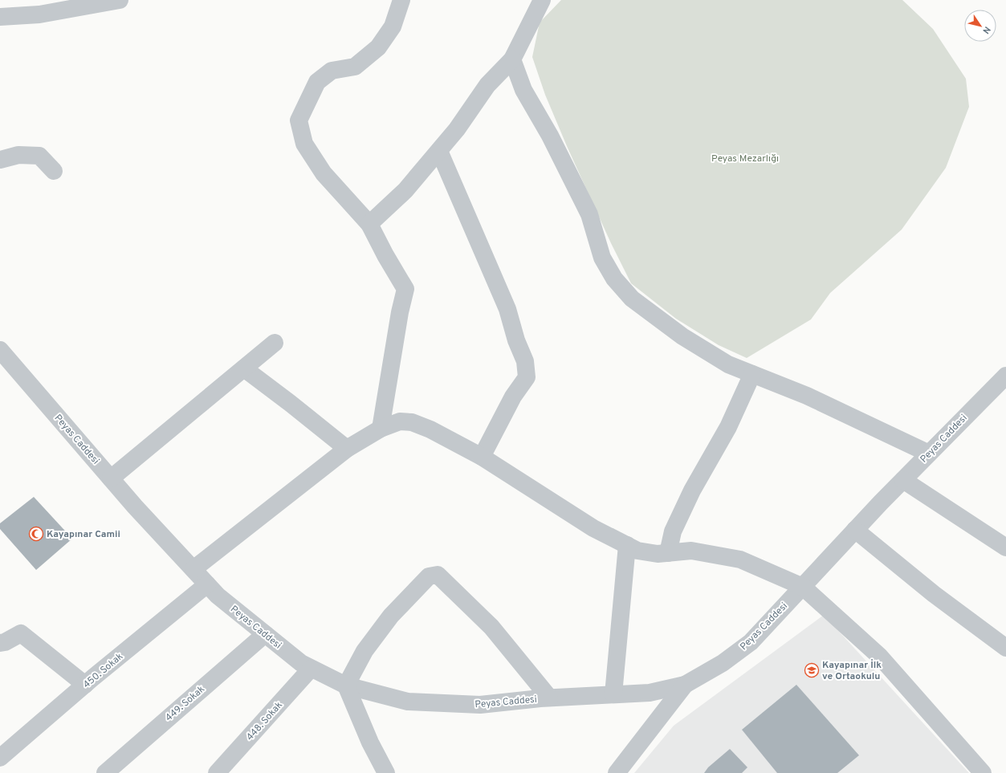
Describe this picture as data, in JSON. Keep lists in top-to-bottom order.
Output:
{
  "streets": {
    "street": [
      "Peyas Caddesi",
      "450. Sokak",
      "449. Sokak",
      "448. Sokak"
    ]
  },
  "crossings": [
    ["Peyas Caddesi", "450. Sokak"],
    ["Peyas Caddesi", "449. Sokak"],
    ["Peyas Caddesi", "448. Sokak"]
  ],
  "parks": ["Peyas Mezarlığı"],
  "places": {
    "mosque": ["Kayapınar Camii"],
    "school or university": ["Kayapınar İlk ve Ortaokulu"]
  },
  "north": "bottom right"
}
